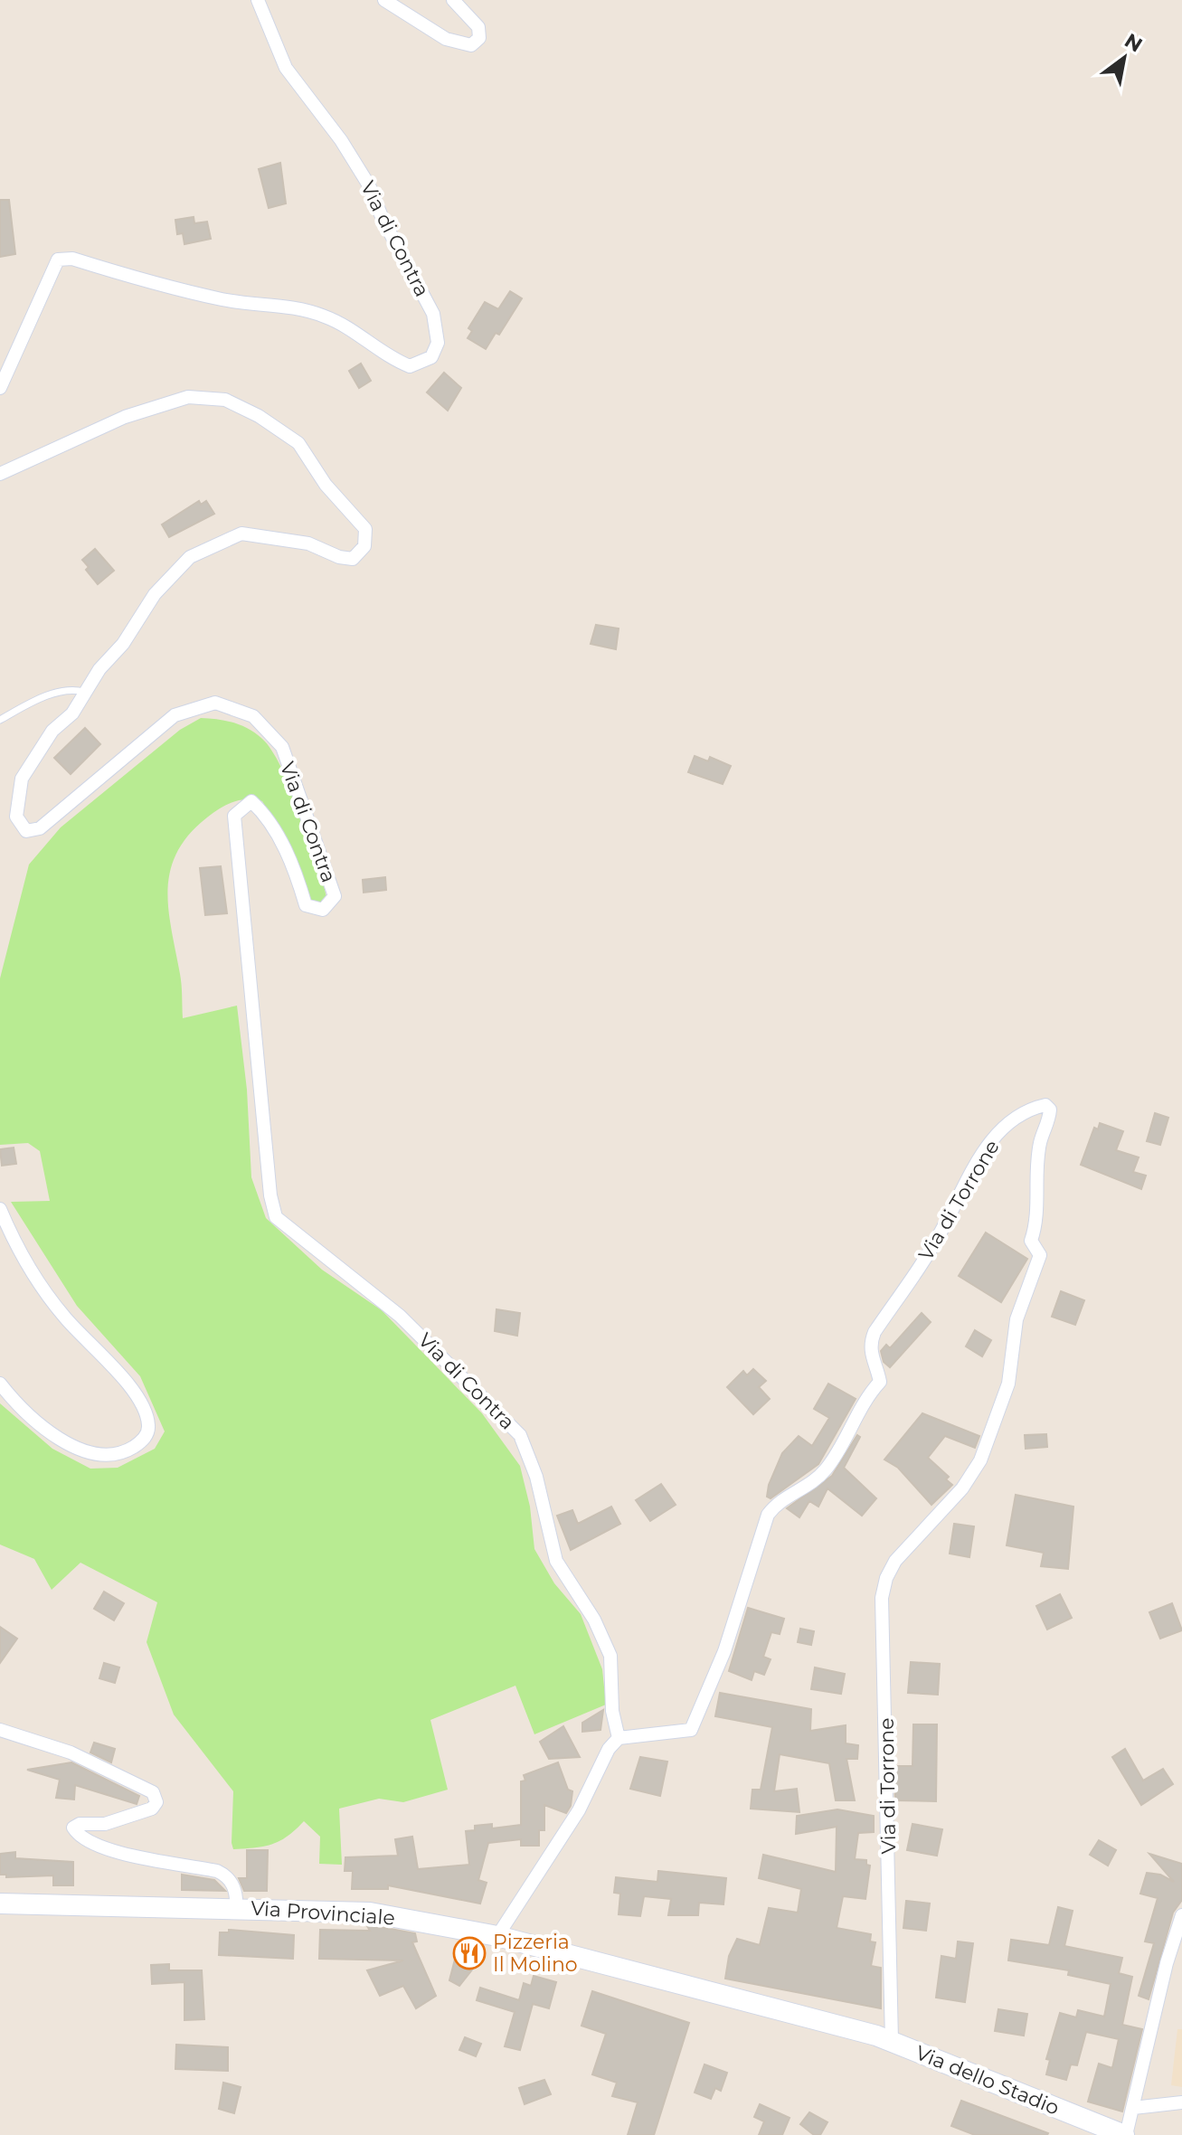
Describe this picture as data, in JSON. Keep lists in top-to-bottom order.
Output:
{
  "streets": {
    "street": [
      "Via di Contra",
      "Via di Torrone",
      "Via Provinciale",
      "Via dello Stadio"
    ]
  },
  "crossings": [
    ["Via di Contra", "Via di Torrone"],
    ["Via di Torrone", "Via Provinciale"],
    ["Via di Torrone", "Via dello Stadio"],
    ["Via Provinciale", "Via dello Stadio"]
  ],
  "places": {
    "restaurant": ["Pizzeria Il Molino"]
  },
  "north": "top right"
}
